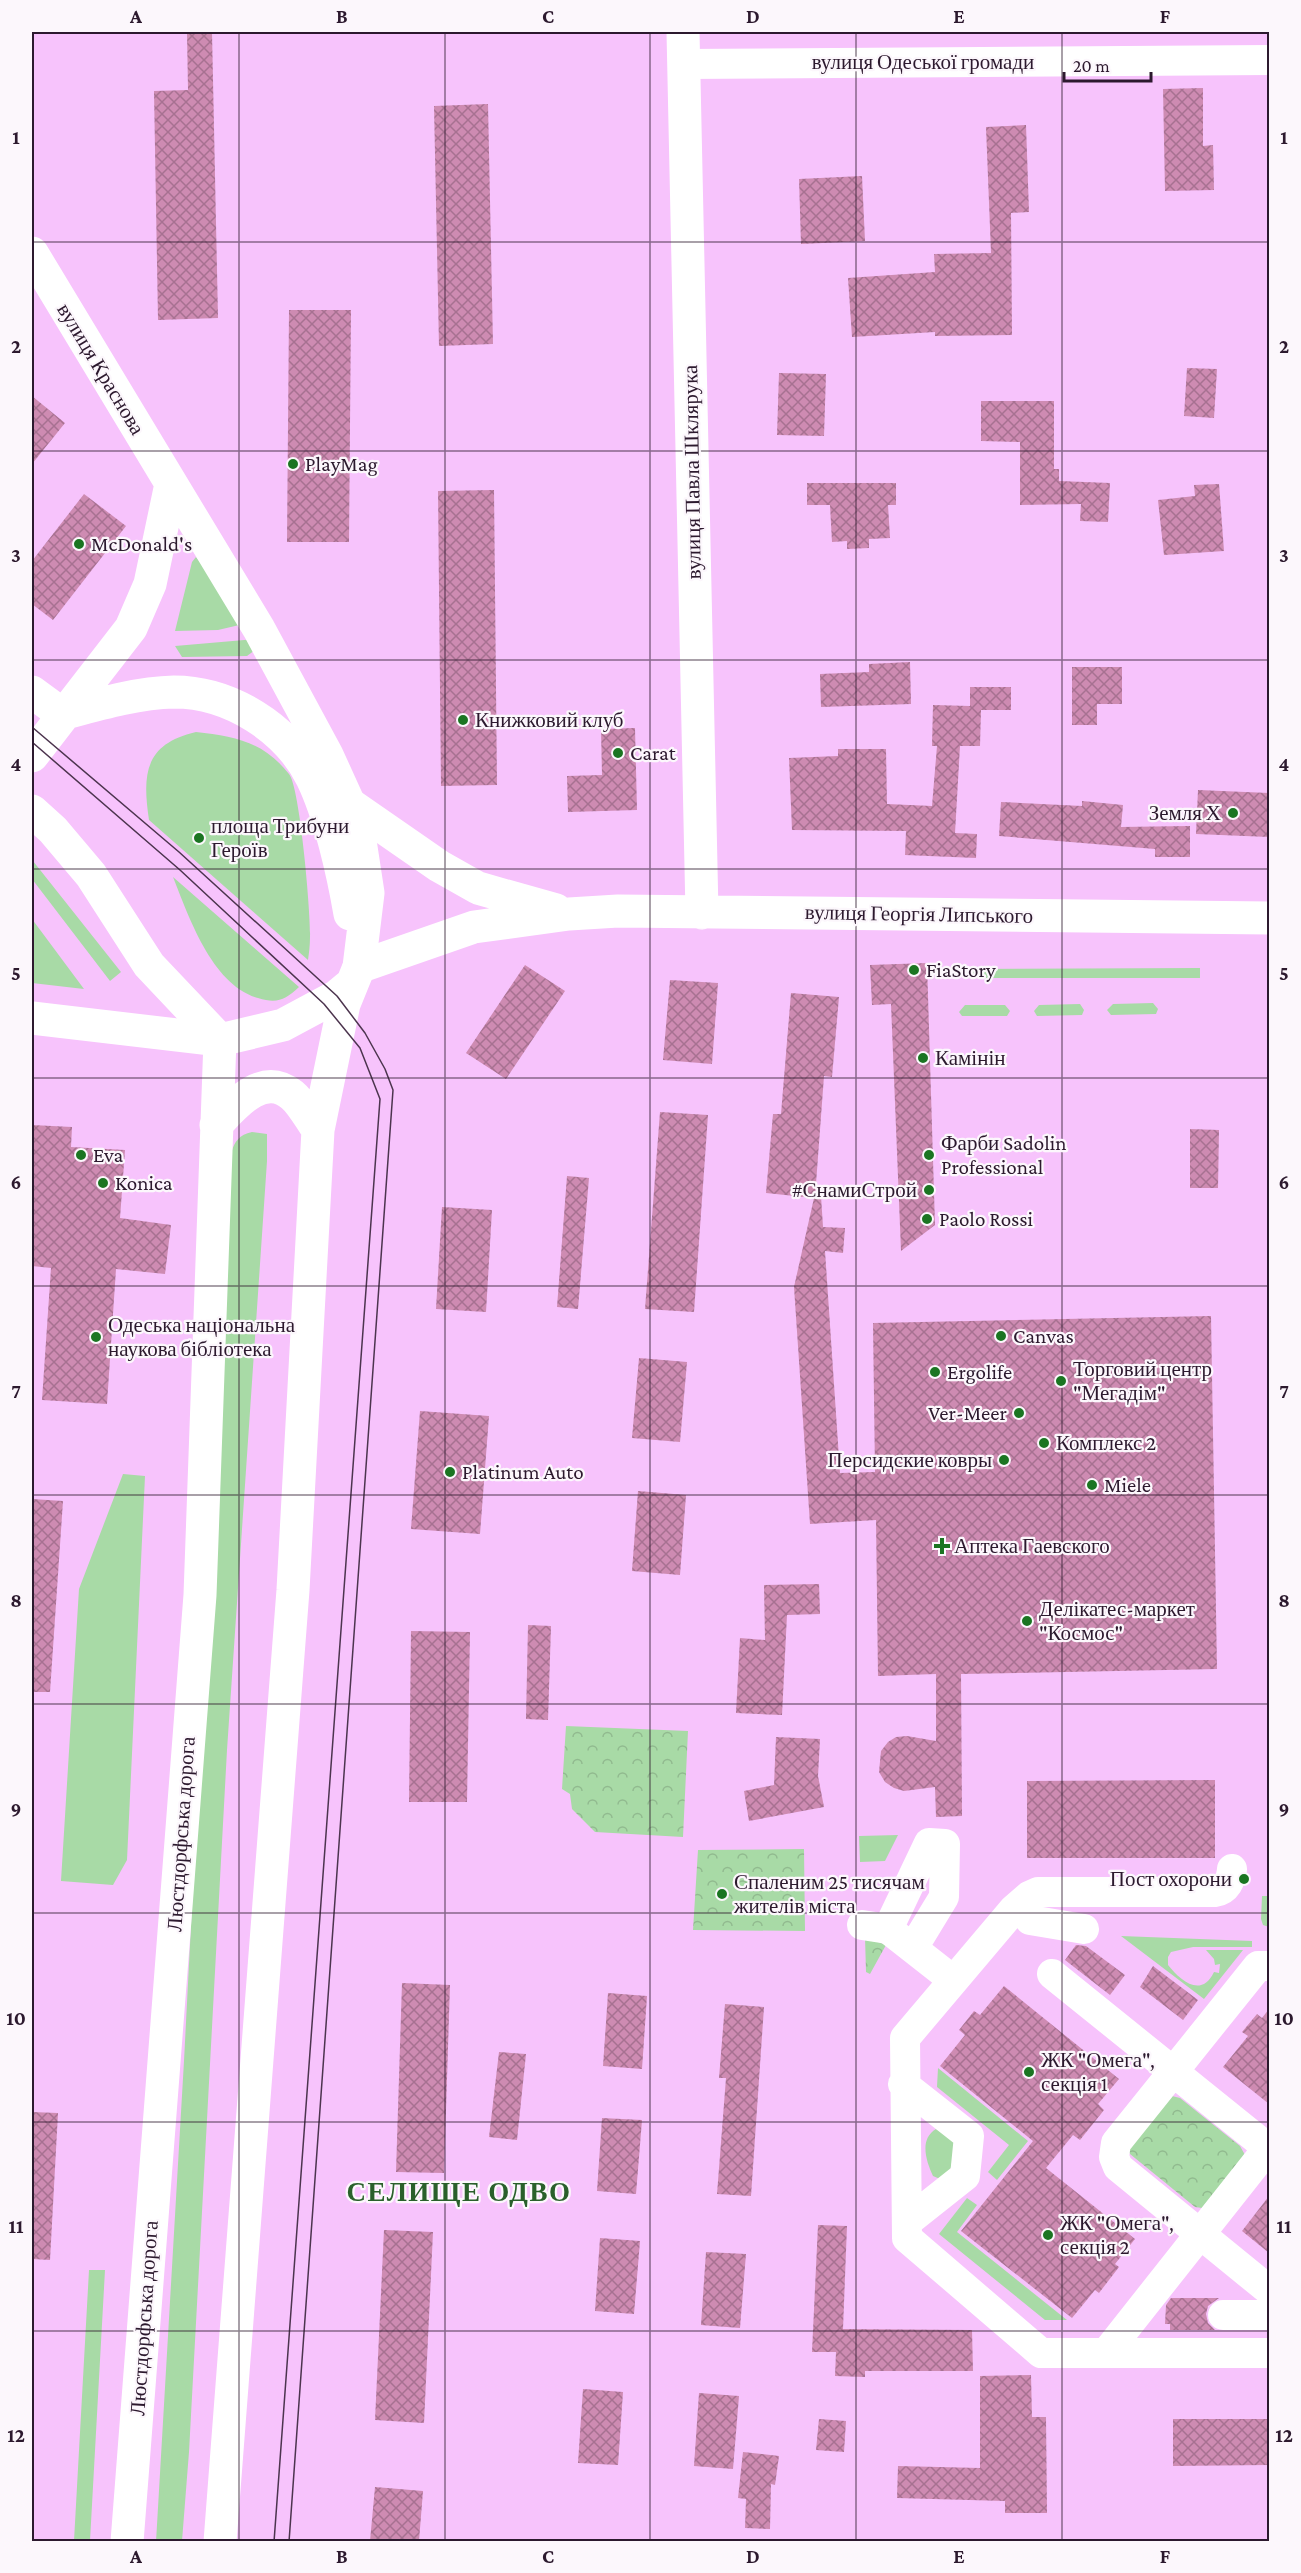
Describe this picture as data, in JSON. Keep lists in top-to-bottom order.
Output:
{
  "streets": {
    "main road": [
      "вулиця Краснова",
      "вулиця Павла Шклярука",
      "вулиця Георгія Липського",
      "Люстдорфська дорога"
    ],
    "street": ["вулиця Одеської громади"]
  },
  "crossings": [
    ["вулиця Одеської громади", "вулиця Павла Шклярука"],
    ["вулиця Краснова", "вулиця Георгія Липського"],
    ["вулиця Павла Шклярука", "вулиця Георгія Липського"]
  ],
  "districts": ["СЕЛИЩЕ ОДВО"],
  "places": {
    "other": [
      "PlayMag",
      "McDonald's",
      "Книжковий клуб",
      "Carat",
      "Земля Х",
      "площа Трибуни Героїв",
      "FiaStory",
      "Камінін",
      "Eva",
      "Фарби Sadolin Professional",
      "Konica",
      "#СнамиСтрой",
      "Paolo Rossi",
      "Canvas",
      "Одеська національна наукова бібліотека",
      "Ergolife",
      "Торговий центр \"Мегадім\"",
      "Ver-Meer",
      "Комплекс 2",
      "Персидские ковры",
      "Platinum Auto",
      "Miele",
      "Делікатес-маркет \"Космос\"",
      "Пост охорони",
      "Спаленим 25 тисячам жителів міста",
      "ЖК \"Омега\", секція 1",
      "ЖК \"Омега\", секція 2"
    ],
    "health": ["Аптека Гаевского"]
  },
  "scale_bar": "20 m",
  "grid": {
    "columns": [
      "A",
      "B",
      "C",
      "D",
      "E",
      "F"
    ],
    "rows": [
      "1",
      "2",
      "3",
      "4",
      "5",
      "6",
      "7",
      "8",
      "9",
      "10",
      "11",
      "12"
    ]
  }
}
